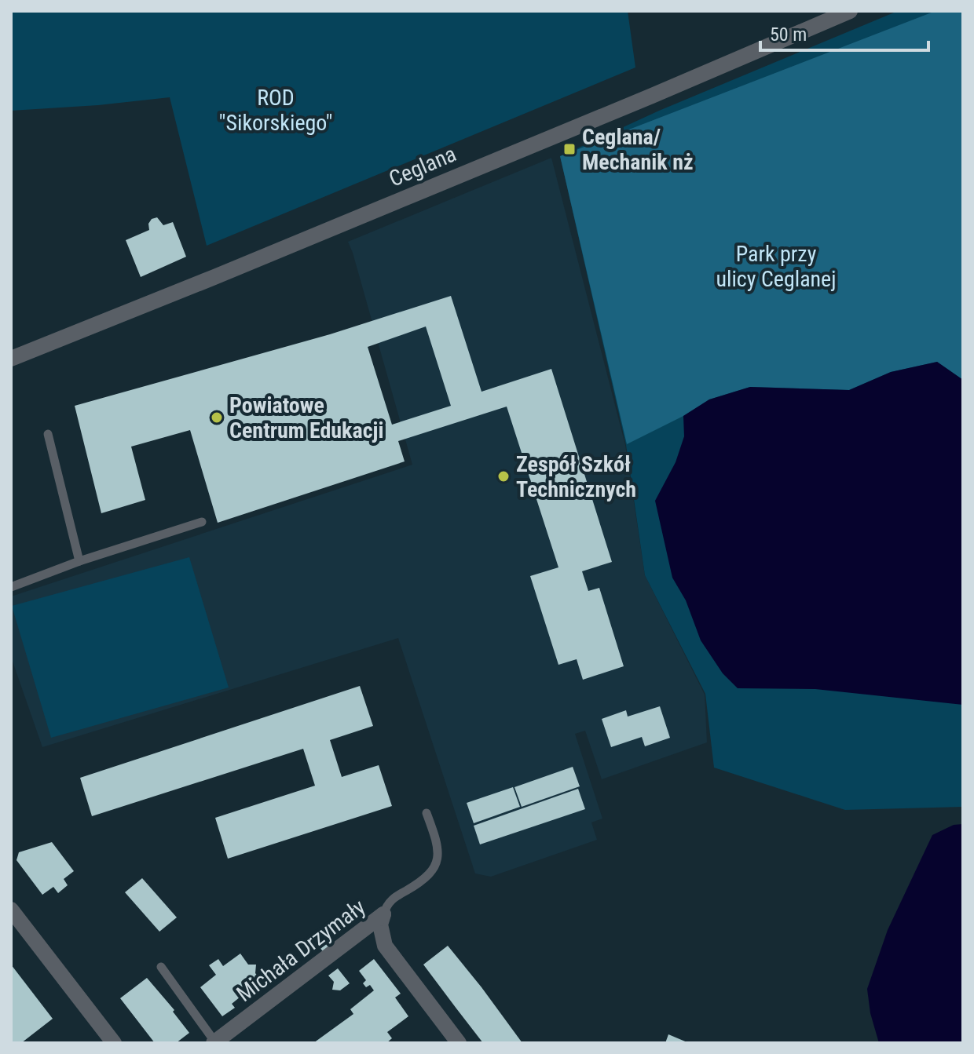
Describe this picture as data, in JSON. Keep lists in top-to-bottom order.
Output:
{
  "streets": {
    "street": ["Ceglana", "Michała Drzymały"]
  },
  "parks": ["ROD \"Sikorskiego\"", "Park przy ulicy Ceglanej"],
  "places": {
    "transit": ["Ceglana/ Mechanik nż"],
    "other": ["Powiatowe Centrum Edukacji", "Zespół Szkół Technicznych"]
  },
  "scale_bar": "50 m"
}
